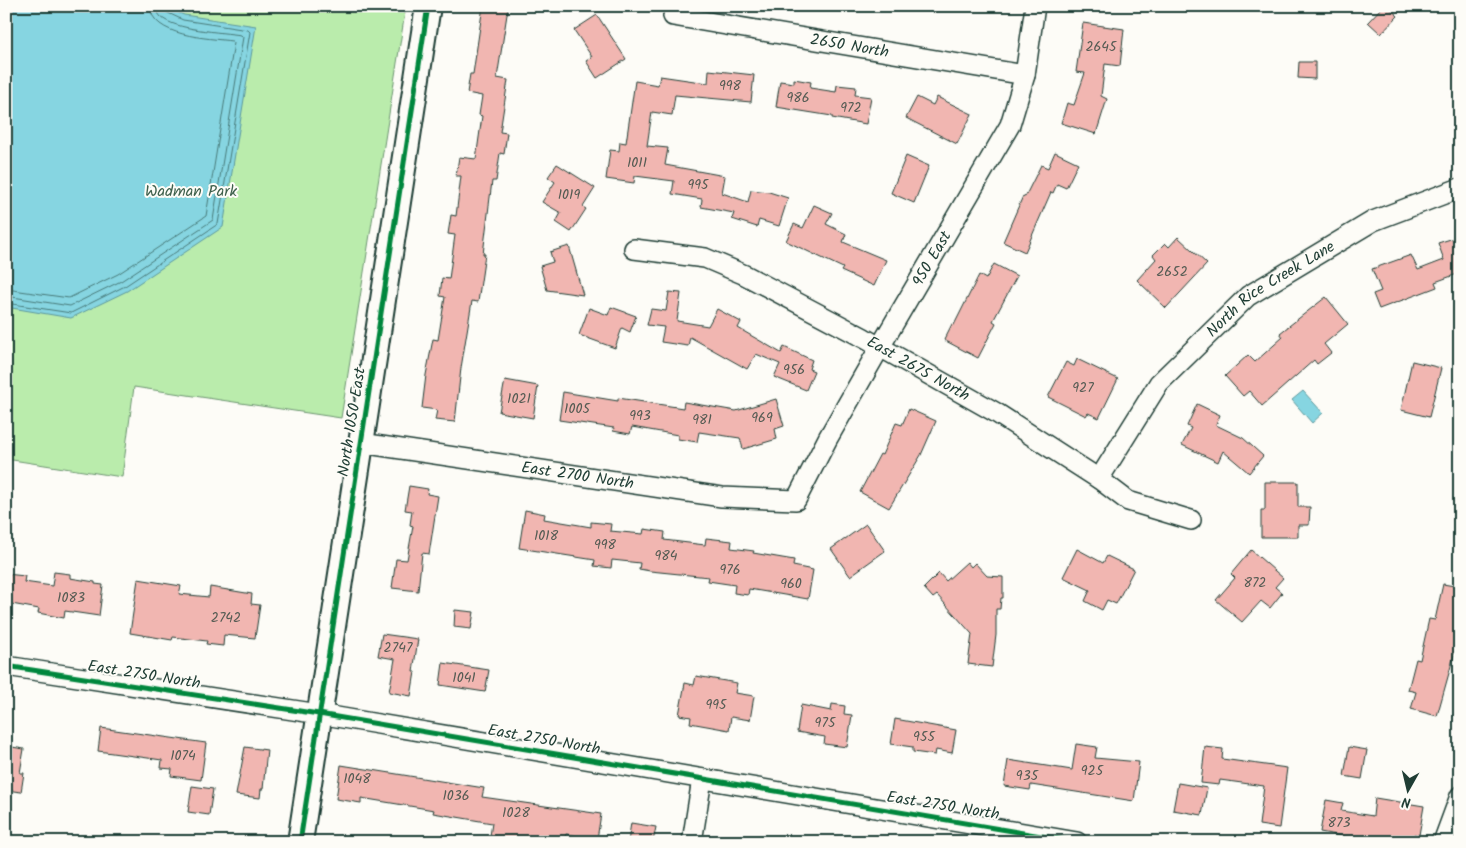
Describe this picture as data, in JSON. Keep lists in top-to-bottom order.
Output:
{
  "streets": {
    "main road": ["North 1050 East"],
    "street": [
      "2650 North",
      "950 East",
      "North Rice Creek Lane",
      "East 2675 North",
      "East 2700 North",
      "East 2750 North"
    ]
  },
  "crossings": [
    ["2650 North", "950 East"],
    ["950 East", "East 2675 North"],
    ["950 East", "East 2700 North"],
    ["North Rice Creek Lane", "East 2675 North"],
    ["North 1050 East", "East 2700 North"],
    ["North 1050 East", "East 2750 North"]
  ],
  "parks": ["Wadman Park"],
  "house_numbers": [
    "2645",
    "998",
    "986",
    "972",
    "1011",
    "995",
    "1019",
    "2652",
    "956",
    "927",
    "1021",
    "1005",
    "993",
    "969",
    "981",
    "1018",
    "998",
    "984",
    "976",
    "872",
    "960",
    "1083",
    "2742",
    "2747",
    "1041",
    "995",
    "975",
    "955",
    "1074",
    "925",
    "935",
    "1048",
    "1036",
    "1028",
    "873"
  ],
  "north": "bottom"
}
